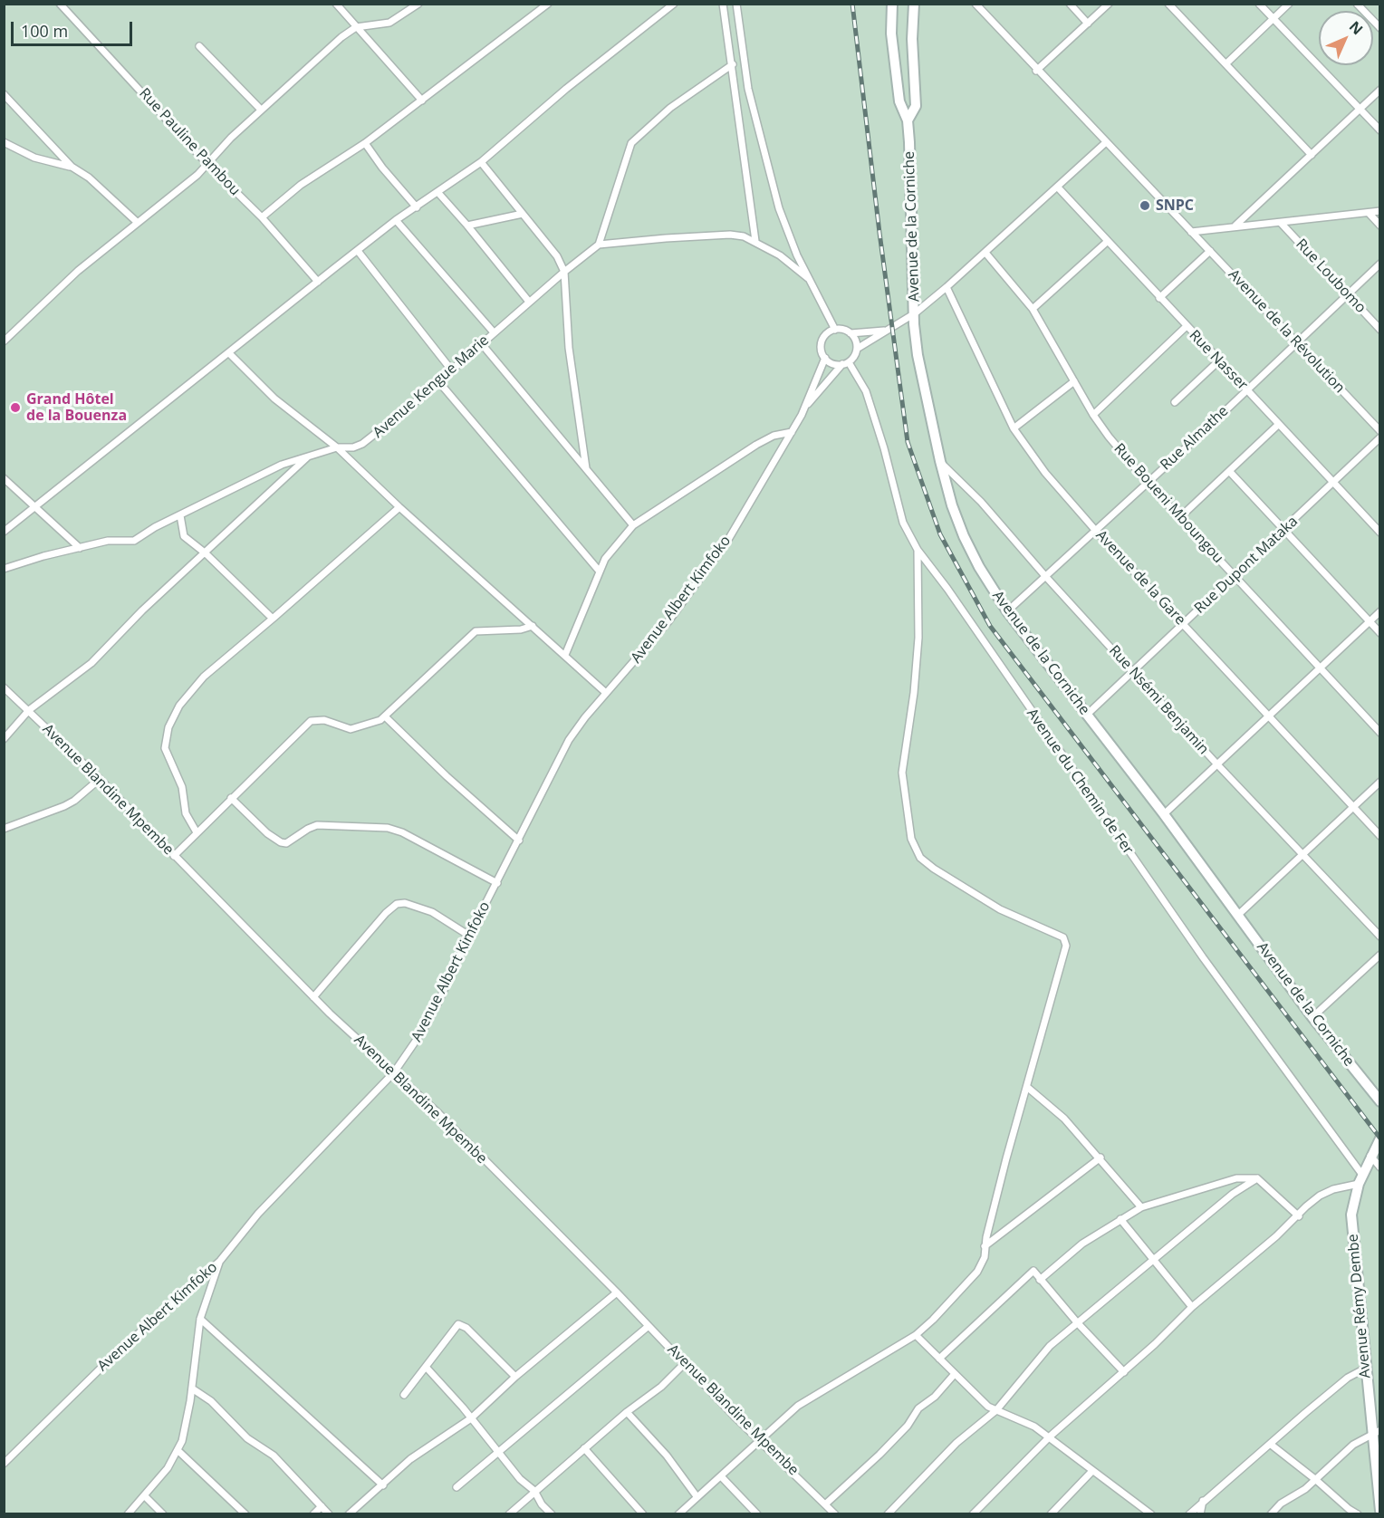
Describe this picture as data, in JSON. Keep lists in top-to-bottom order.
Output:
{
  "streets": {
    "street": [
      "Rue Pauline Pambou",
      "Avenue de la Corniche",
      "Rue Loubomo",
      "Avenue de la Révolution",
      "Rue Nasser",
      "Avenue Kengue Marie",
      "Rue Almathe",
      "Rue Boueni Mboungou",
      "Rue Dupont Mataka",
      "Avenue de la Gare",
      "Avenue Albert Kimfoko",
      "Rue Nsémi Benjamin",
      "Avenue du Chemin de Fer",
      "Avenue Blandine Mpembe",
      "Avenue Rémy Dembe"
    ]
  },
  "crossings": [
    ["Avenue de la Corniche", "Rue Almathe"],
    ["Avenue de la Corniche", "Rue Dupont Mataka"],
    ["Avenue de la Corniche", "Rue Nsémi Benjamin"],
    ["Rue Loubomo", "Rue Almathe"],
    ["Avenue de la Révolution", "Rue Almathe"],
    ["Rue Nasser", "Rue Almathe"],
    ["Rue Nasser", "Rue Dupont Mataka"],
    ["Rue Almathe", "Rue Boueni Mboungou"],
    ["Rue Almathe", "Avenue de la Gare"],
    ["Rue Almathe", "Rue Nsémi Benjamin"],
    ["Rue Boueni Mboungou", "Rue Dupont Mataka"],
    ["Rue Dupont Mataka", "Avenue de la Gare"],
    ["Rue Dupont Mataka", "Rue Nsémi Benjamin"],
    ["Avenue Albert Kimfoko", "Avenue du Chemin de Fer"],
    ["Avenue Albert Kimfoko", "Avenue Blandine Mpembe"],
    ["Avenue du Chemin de Fer", "Avenue Rémy Dembe"]
  ],
  "places": ["SNPC", "Grand Hôtel de la Bouenza"],
  "scale_bar": "100 m",
  "north": "top right"
}
